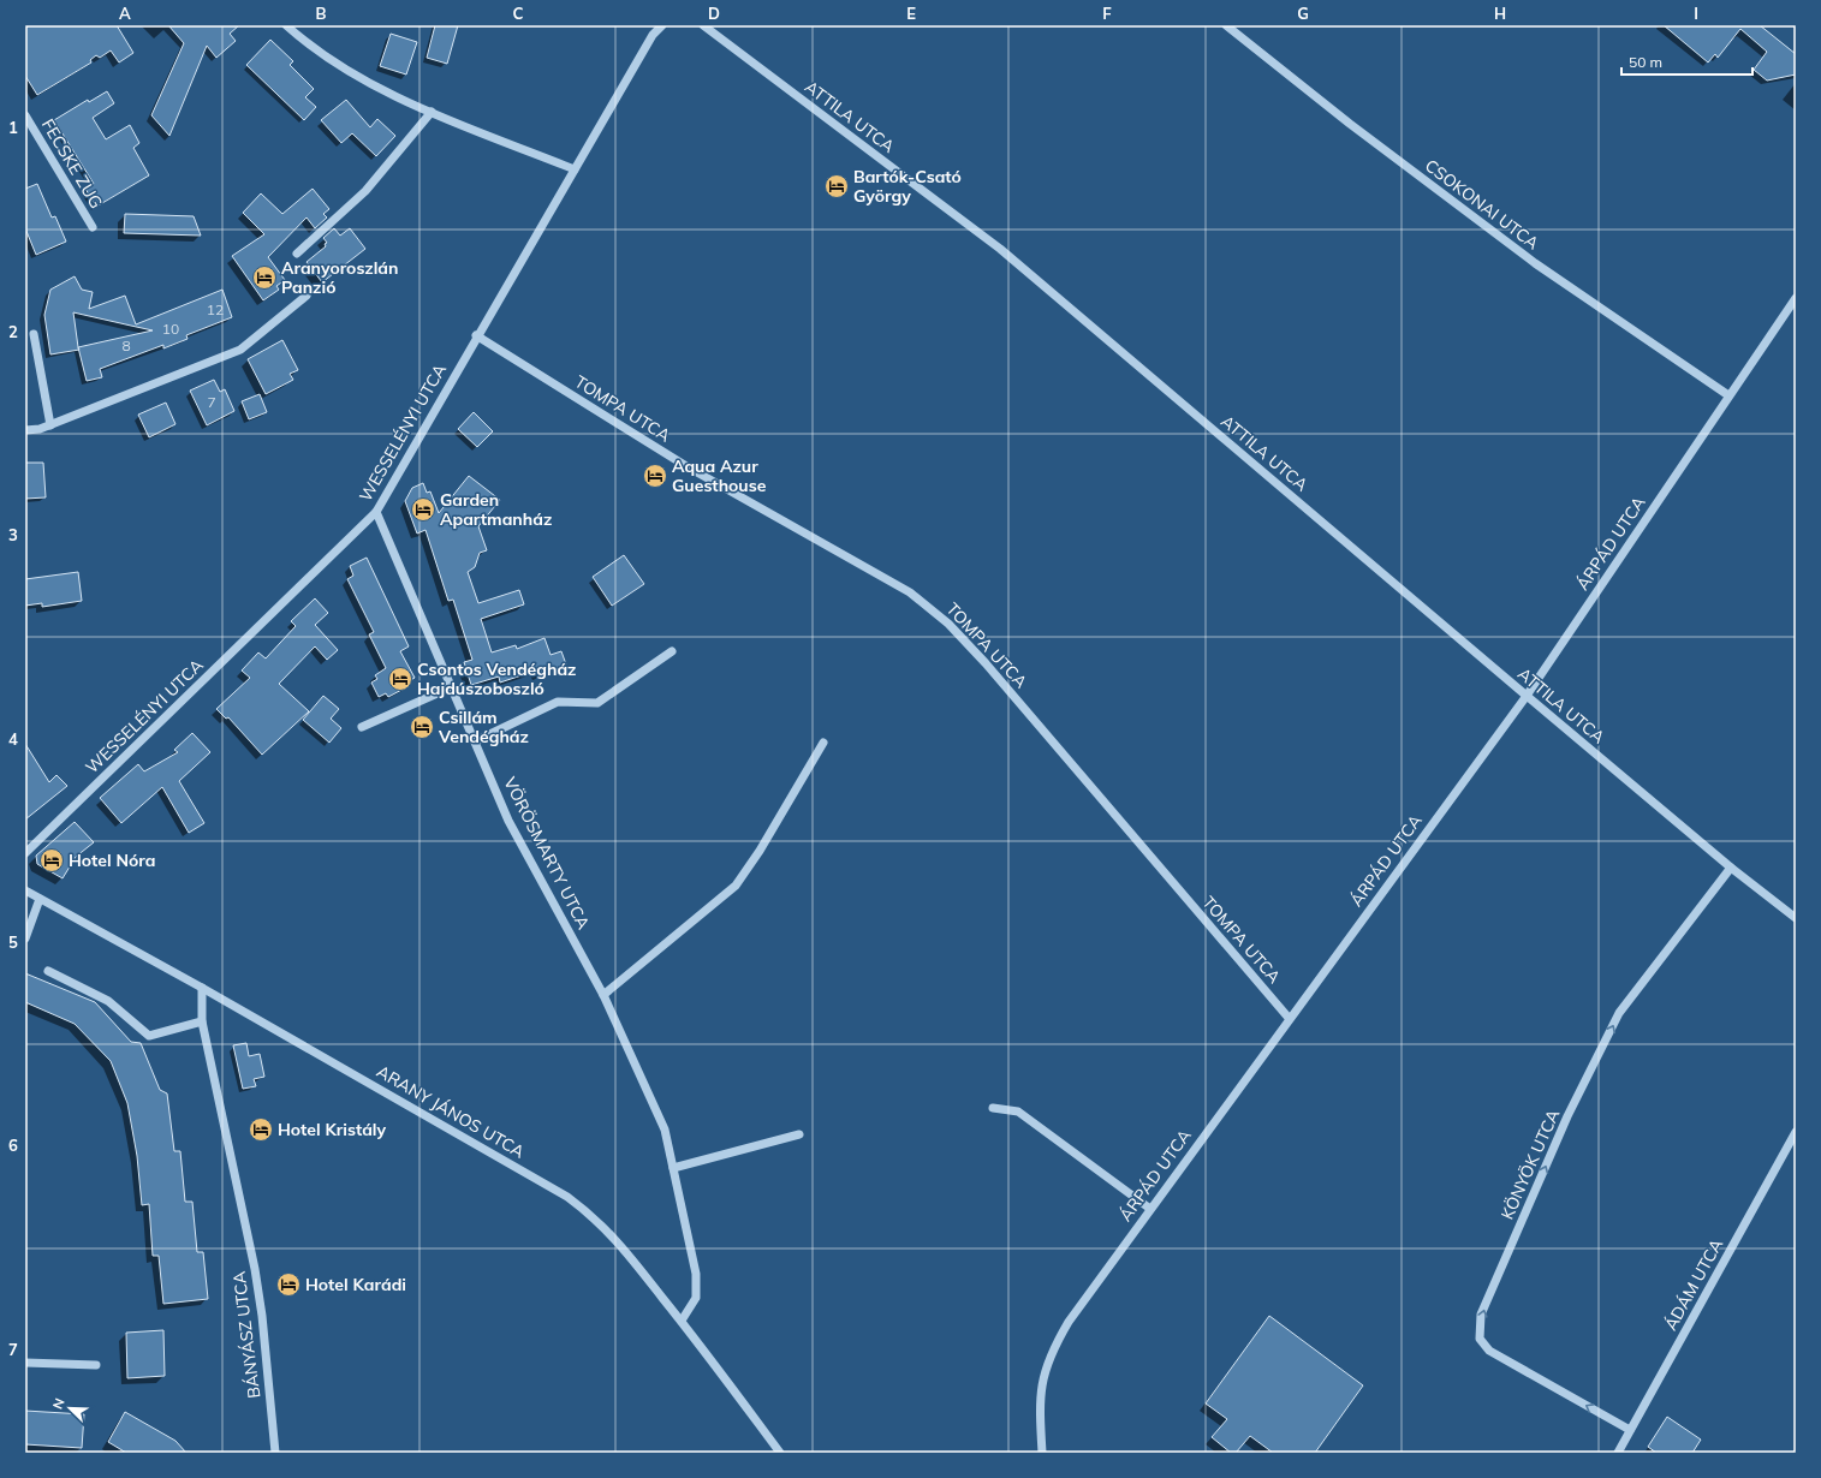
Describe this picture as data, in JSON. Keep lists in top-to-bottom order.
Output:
{
  "streets": {
    "street": [
      "ATTILA UTCA",
      "FECSKE ZUG",
      "CSOKONAI UTCA",
      "TOMPA UTCA",
      "WESSELÉNYI UTCA",
      "ÁRPÁD UTCA",
      "VÖRÖSMARTY UTCA",
      "ARANY JÁNOS UTCA",
      "KÖNYÖK UTCA",
      "ÁDÁM UTCA",
      "BÁNYÁSZ UTCA"
    ]
  },
  "crossings": [
    ["ATTILA UTCA", "ÁRPÁD UTCA"],
    ["ATTILA UTCA", "KÖNYÖK UTCA"],
    ["CSOKONAI UTCA", "ÁRPÁD UTCA"],
    ["TOMPA UTCA", "WESSELÉNYI UTCA"],
    ["TOMPA UTCA", "ÁRPÁD UTCA"],
    ["WESSELÉNYI UTCA", "VÖRÖSMARTY UTCA"],
    ["VÖRÖSMARTY UTCA", "ARANY JÁNOS UTCA"],
    ["ARANY JÁNOS UTCA", "BÁNYÁSZ UTCA"],
    ["KÖNYÖK UTCA", "ÁDÁM UTCA"]
  ],
  "places": {
    "hotel": [
      "Bartók-Csató György",
      "Aranyoroszlán Panzió",
      "Aqua Azur Guesthouse",
      "Garden Apartmanház",
      "Csontos Vendégház Hajdúszoboszló",
      "Csillám Vendégház",
      "Hotel Nóra",
      "Hotel Kristály",
      "Hotel Karádi"
    ]
  },
  "house_numbers": [
    "12",
    "10",
    "8",
    "7"
  ],
  "scale_bar": "50 m",
  "north": "top left",
  "grid": {
    "columns": [
      "A",
      "B",
      "C",
      "D",
      "E",
      "F",
      "G",
      "H",
      "I"
    ],
    "rows": [
      "1",
      "2",
      "3",
      "4",
      "5",
      "6",
      "7"
    ]
  }
}
